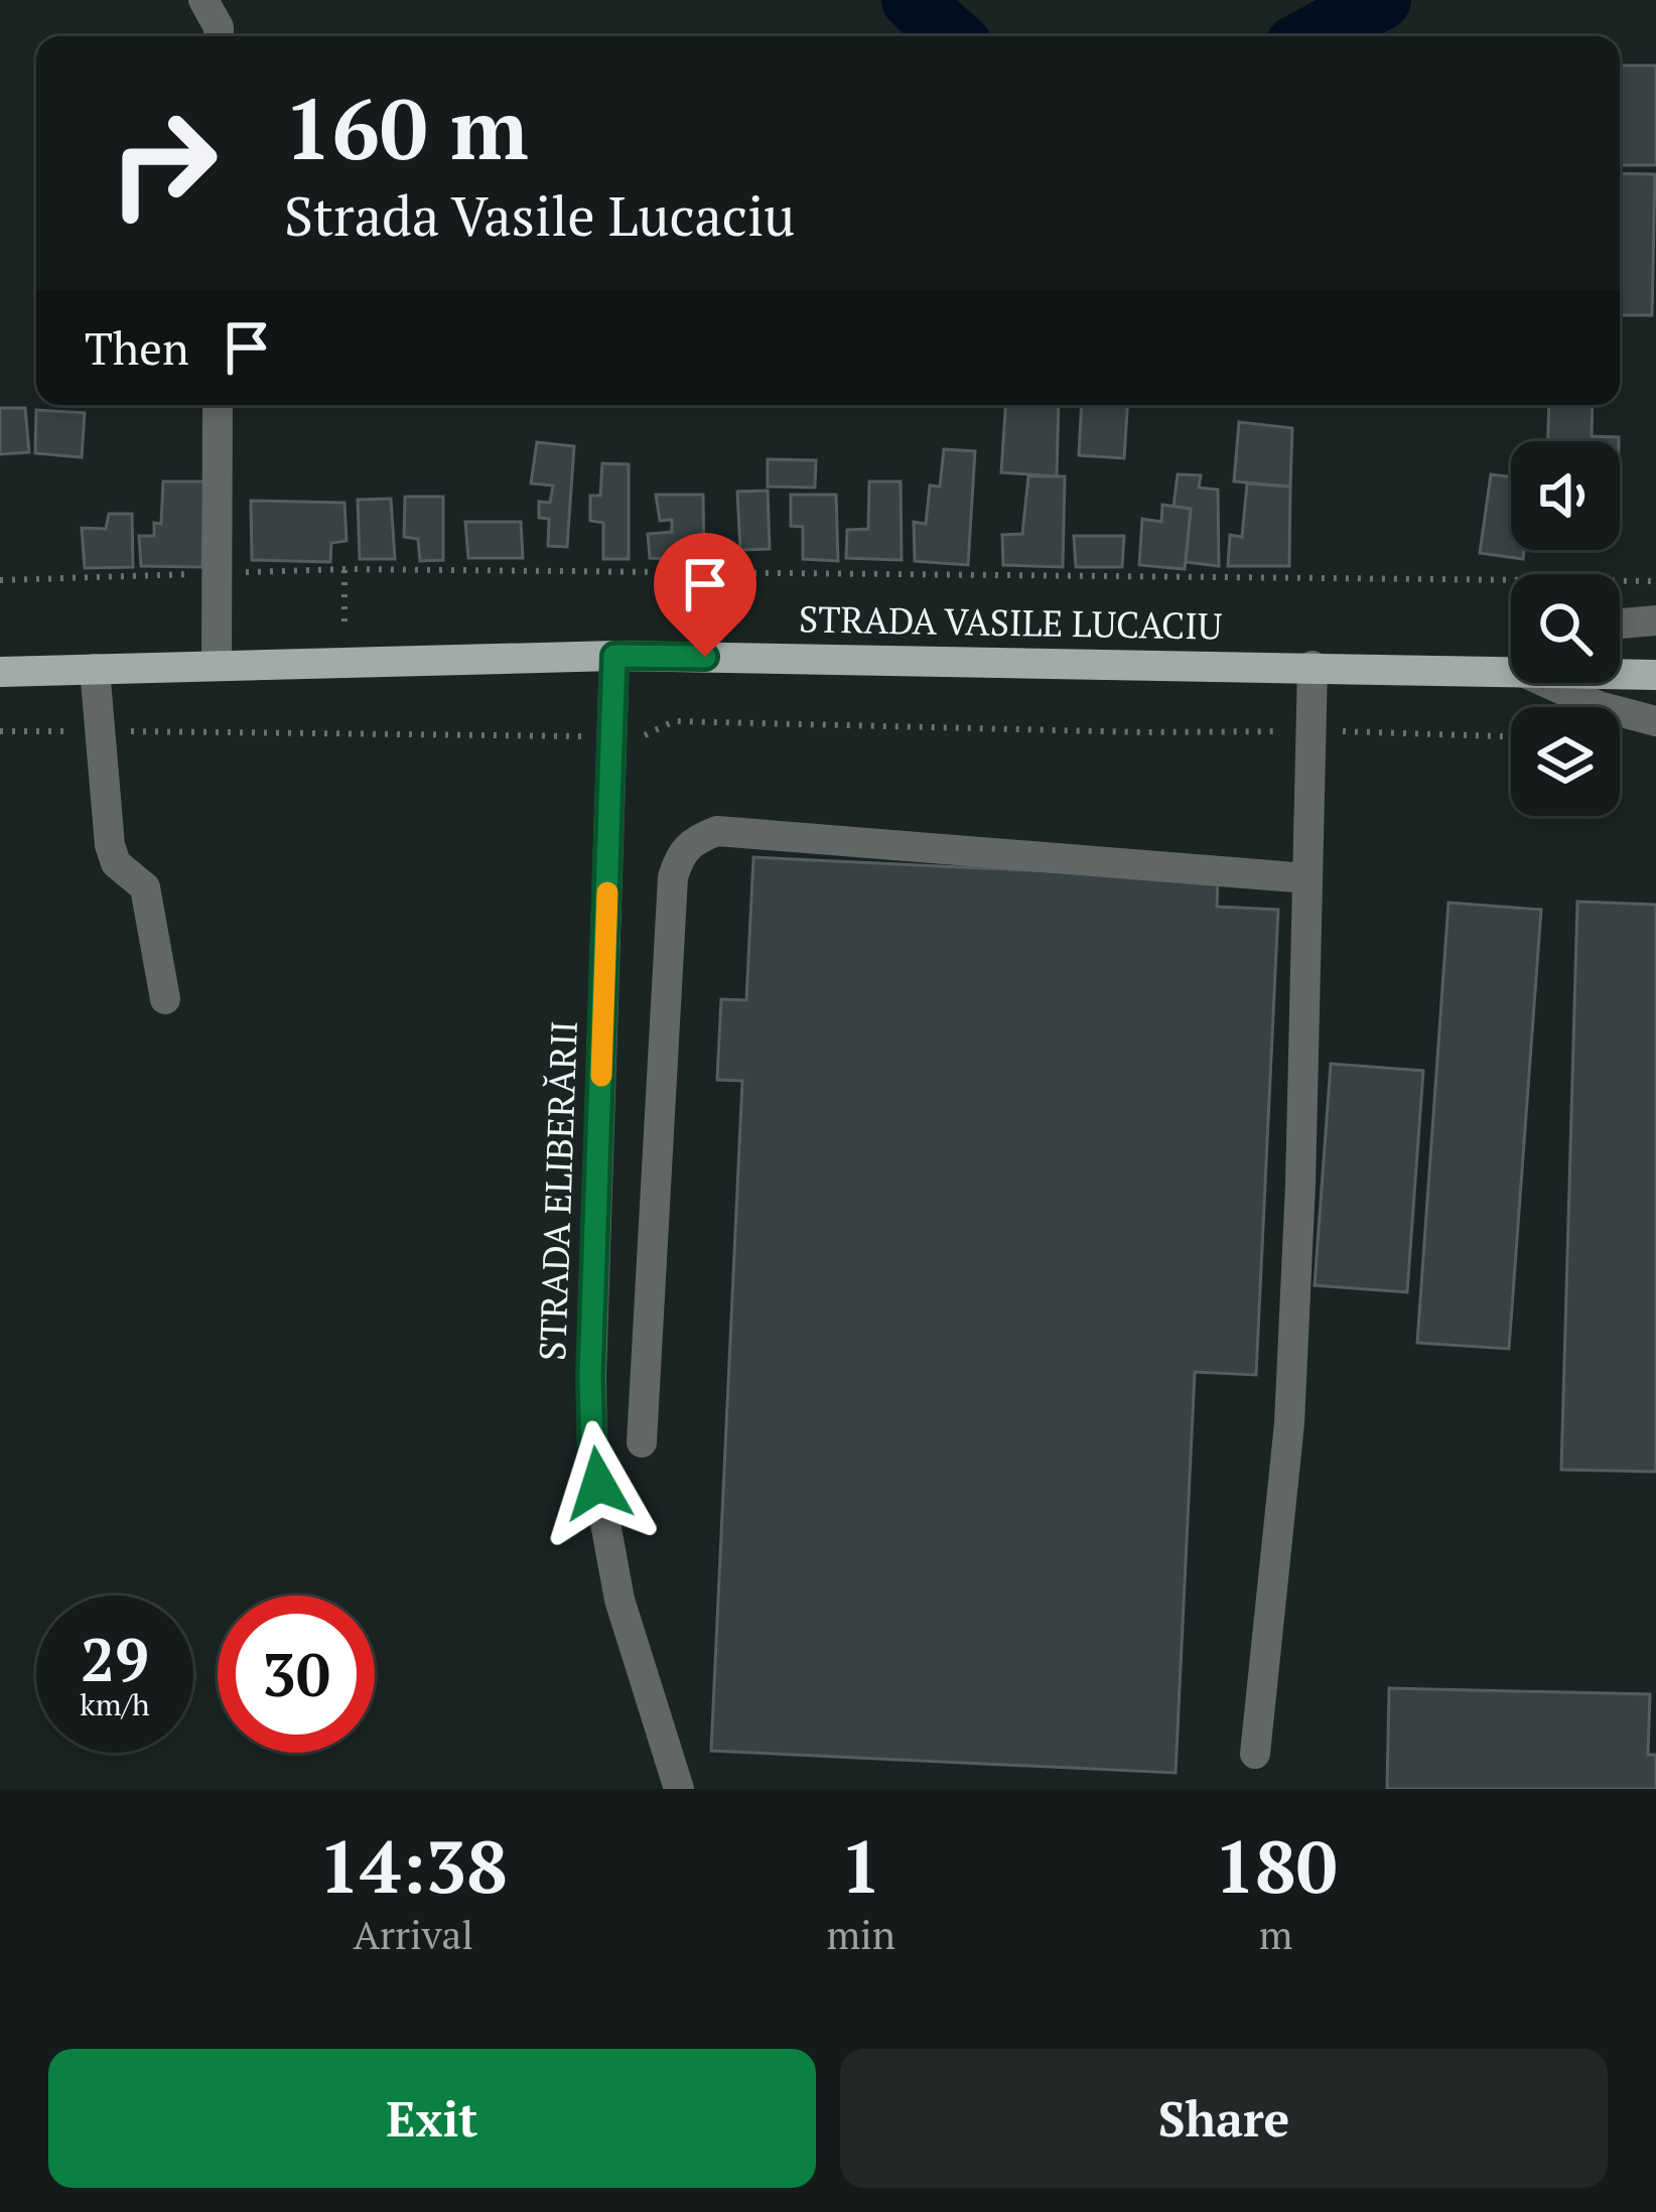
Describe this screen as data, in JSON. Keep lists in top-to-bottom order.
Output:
{
  "streets": {
    "main road": ["STRADA VASILE LUCACIU"],
    "street": ["STRADA ELIBERĂRII"]
  },
  "crossings": [
    ["STRADA VASILE LUCACIU", "STRADA ELIBERĂRII"]
  ],
  "page": {
    "turn": ["160 m", "Strada Vasile Lucaciu"],
    "then": "Then",
    "speed": "29 km/h",
    "limit": "30",
    "eta": [
      "14:38",
      "Arrival",
      "1",
      "min",
      "180",
      "m"
    ],
    "buttons": ["Exit", "Share"]
  }
}
